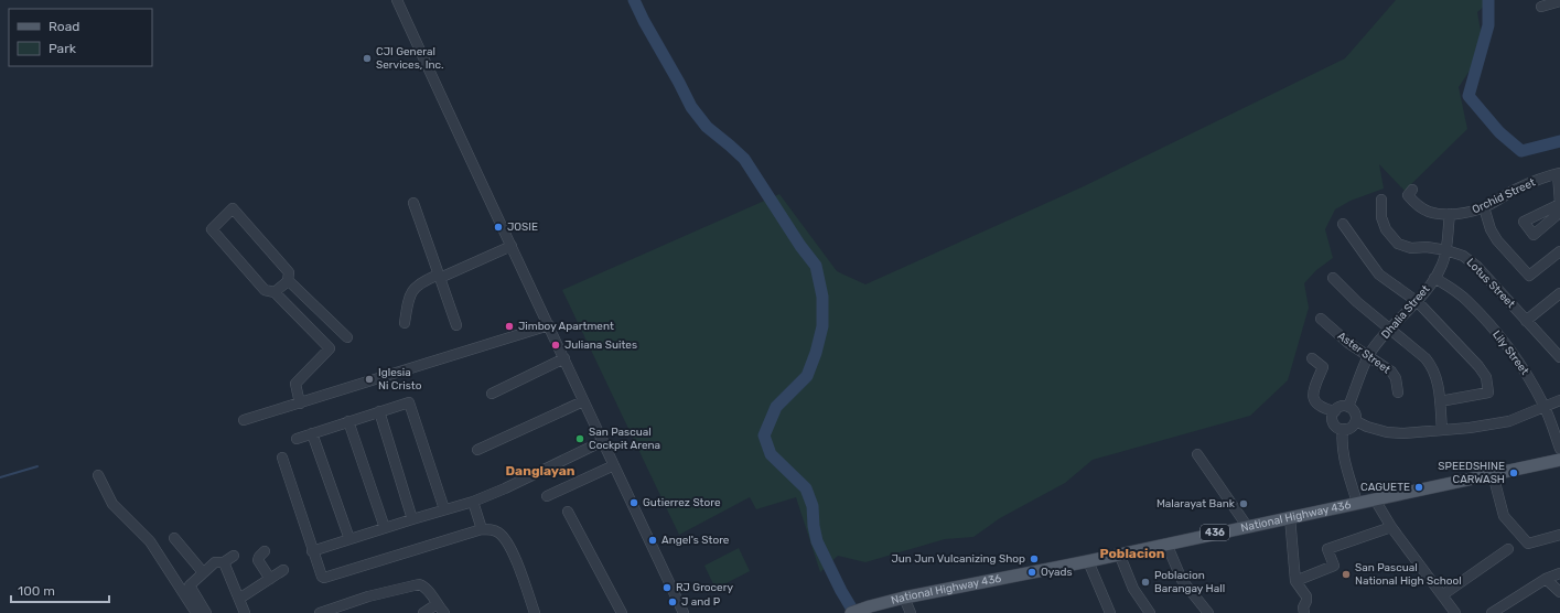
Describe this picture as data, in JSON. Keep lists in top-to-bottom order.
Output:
{
  "streets": {
    "main road": ["National Highway 436", "436"],
    "street": [
      "Orchid Street",
      "Lotus Street",
      "Dhalia Street",
      "Aster Street",
      "Lily Street"
    ]
  },
  "crossings": [
    ["Orchid Street", "Dhalia Street"],
    ["Lotus Street", "Dhalia Street"],
    ["Dhalia Street", "Aster Street"],
    ["Dhalia Street", "Lily Street"]
  ],
  "districts": ["Danglayan", "Poblacion"],
  "places": [
    "CJI General Services, Inc.",
    "JOSIE",
    "Jimboy Apartment",
    "Juliana Suites",
    "Iglesia Ni Cristo",
    "San Pascual Cockpit Arena",
    "SPEEDSHINE CARWASH",
    "CAGUETE",
    "Gutierrez Store",
    "Malarayat Bank",
    "Angel's Store",
    "Jun Jun Vulcanizing Shop",
    "Oyads",
    "San Pascual National High School",
    "Poblacion Barangay Hall",
    "RJ Grocery",
    "J and P"
  ],
  "legend": ["Road", "Park"],
  "scale_bar": "100 m"
}
